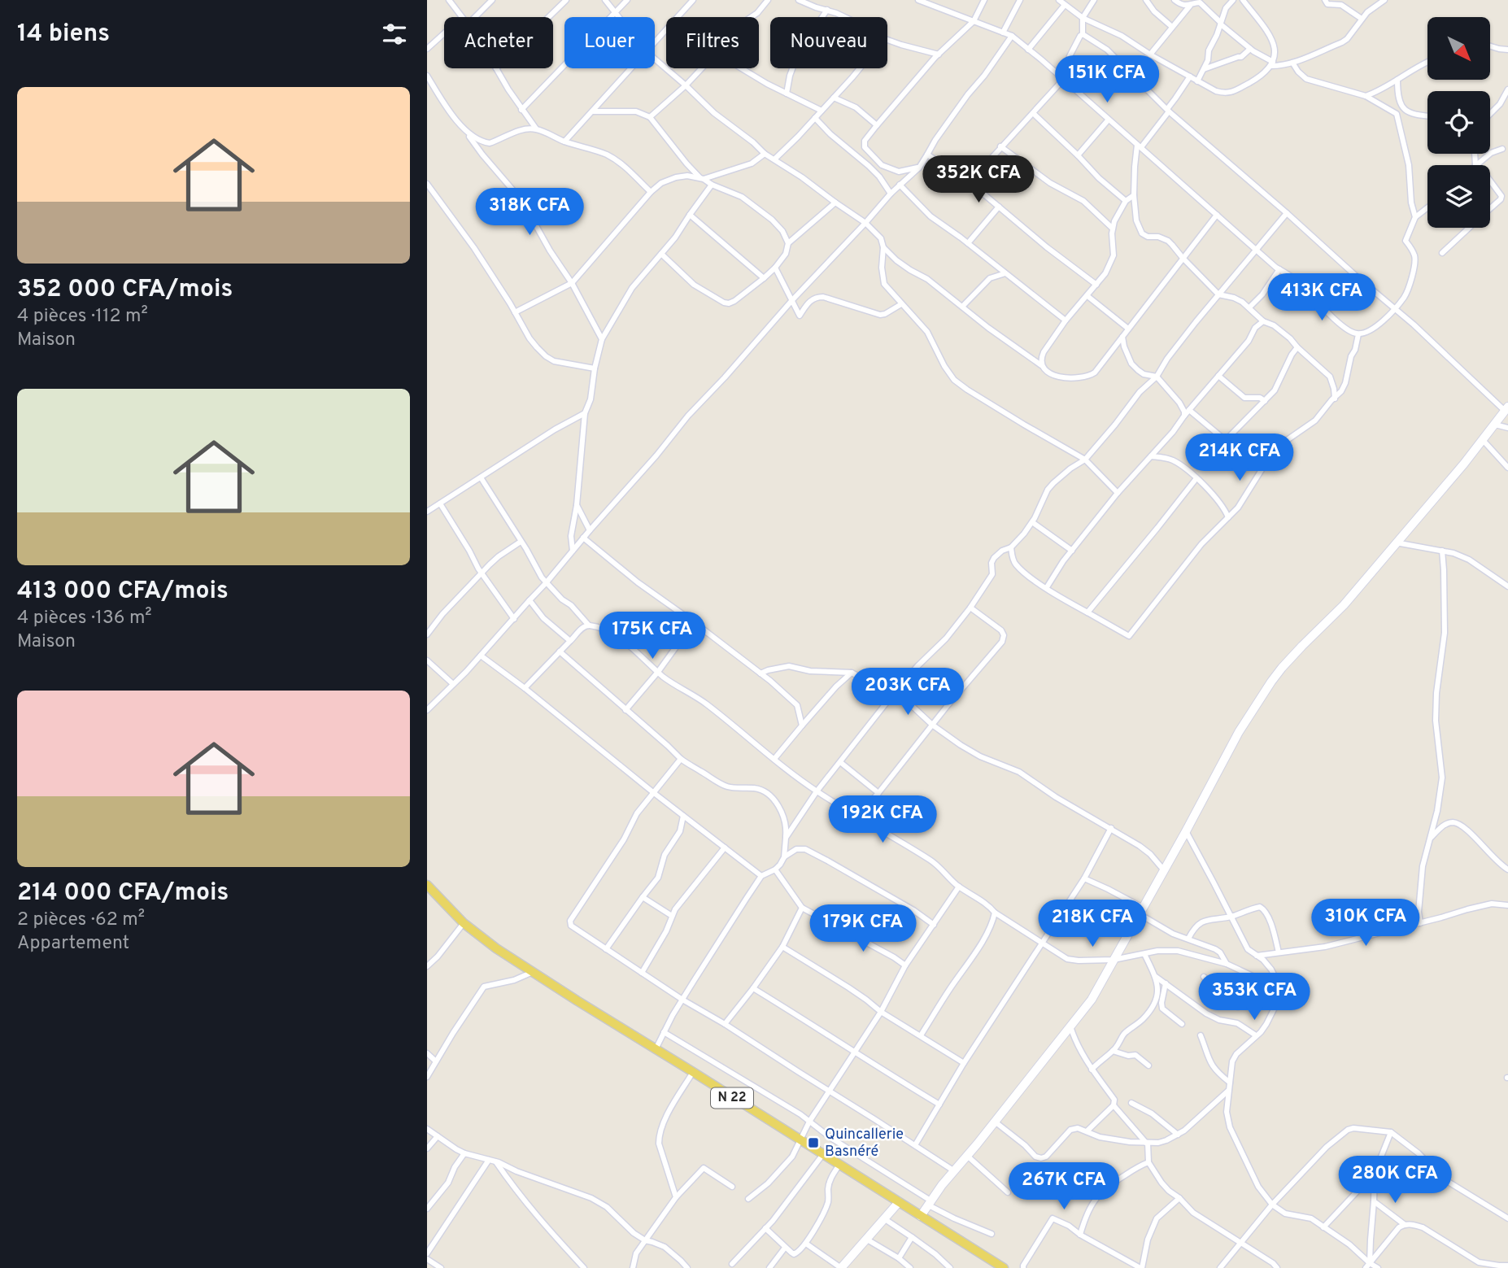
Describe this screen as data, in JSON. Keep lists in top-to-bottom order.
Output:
{
  "streets": {
    "main road": ["N 22"]
  },
  "places": {
    "transit": ["Quincallerie Basnéré"]
  },
  "north": "bottom right",
  "page": {
    "heading": "14 biens",
    "chip": [
      "Acheter",
      "Louer",
      "Filtres",
      "Nouveau"
    ],
    "price": [
      "151K CFA",
      "352K CFA",
      "318K CFA",
      "413K CFA",
      "214K CFA",
      "175K CFA",
      "203K CFA",
      "192K CFA",
      "310K CFA",
      "218K CFA",
      "179K CFA",
      "353K CFA",
      "280K CFA",
      "267K CFA"
    ],
    "list": [
      {
        "name": "352 000 CFA/mois",
        "note": "4 pièces · 112 m² · Maison"
      },
      {
        "name": "413 000 CFA/mois",
        "note": "4 pièces · 136 m² · Maison"
      },
      {
        "name": "214 000 CFA/mois",
        "note": "2 pièces · 62 m² · Appartement"
      }
    ]
  }
}
